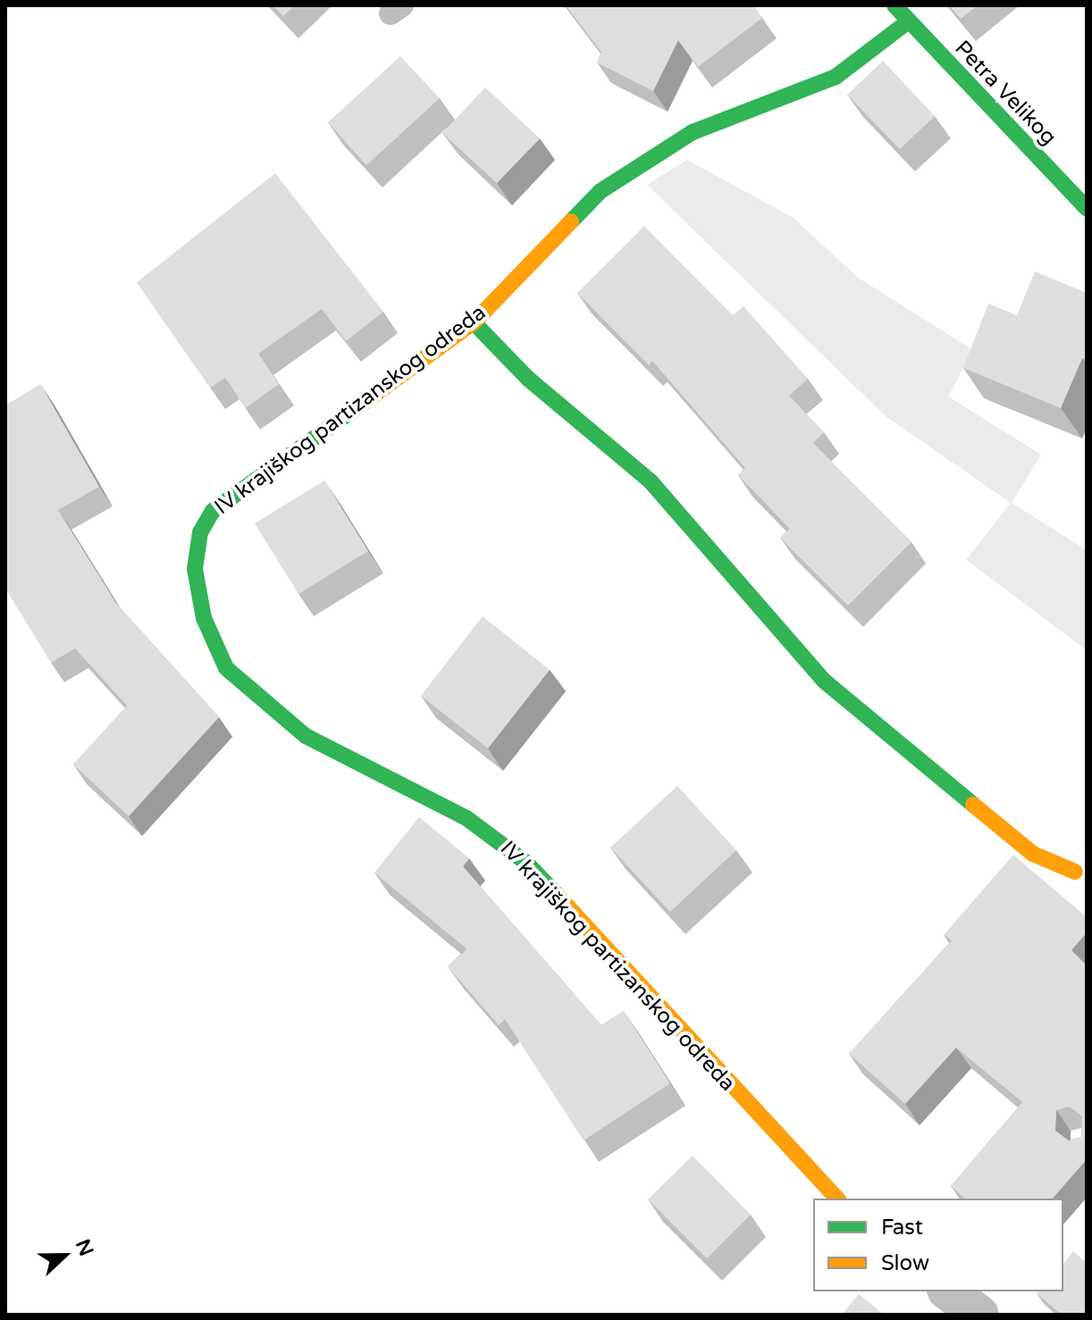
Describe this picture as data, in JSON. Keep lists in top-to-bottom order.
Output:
{
  "streets": {
    "street": ["Petra Velikog", "IV krajiškog partizanskog odreda"]
  },
  "crossings": [
    ["Petra Velikog", "IV krajiškog partizanskog odreda"]
  ],
  "legend": ["Fast", "Slow"],
  "north": "right"
}
